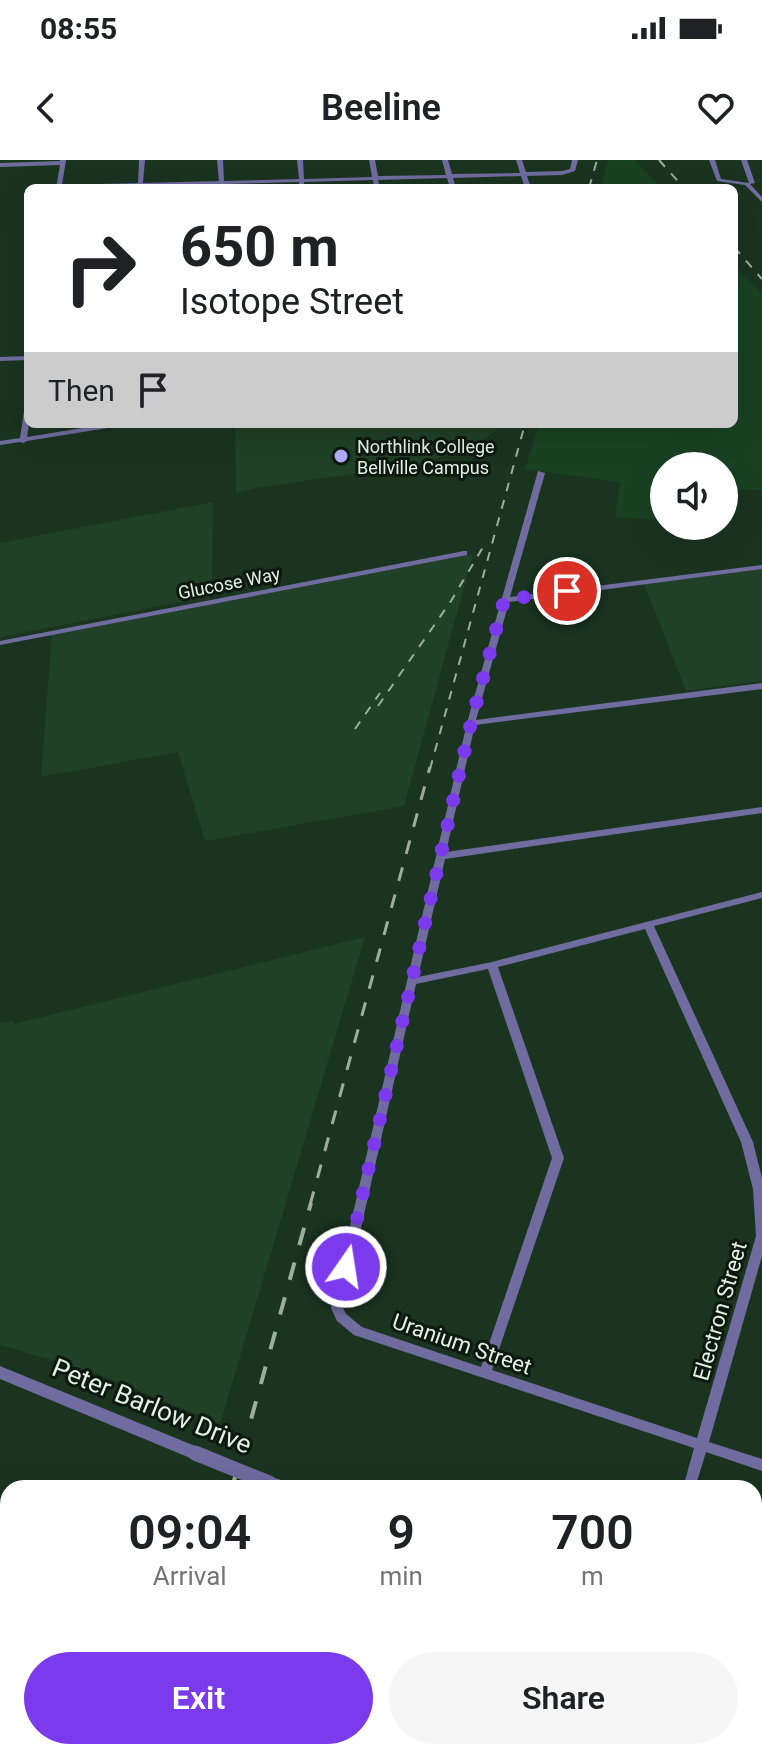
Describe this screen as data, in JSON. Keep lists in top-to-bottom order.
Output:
{
  "streets": {
    "street": [
      "Glucose Way",
      "Electron Street",
      "Uranium Street",
      "Peter Barlow Drive"
    ]
  },
  "crossings": [
    ["Electron Street", "Uranium Street"]
  ],
  "places": ["Northlink College Bellville Campus"],
  "page": {
    "status": "08:55",
    "header": "Beeline",
    "turn": ["650 m", "Isotope Street"],
    "then": "Then",
    "eta": [
      "09:04",
      "Arrival",
      "9",
      "min",
      "700",
      "m"
    ],
    "buttons": ["Exit", "Share"]
  }
}
